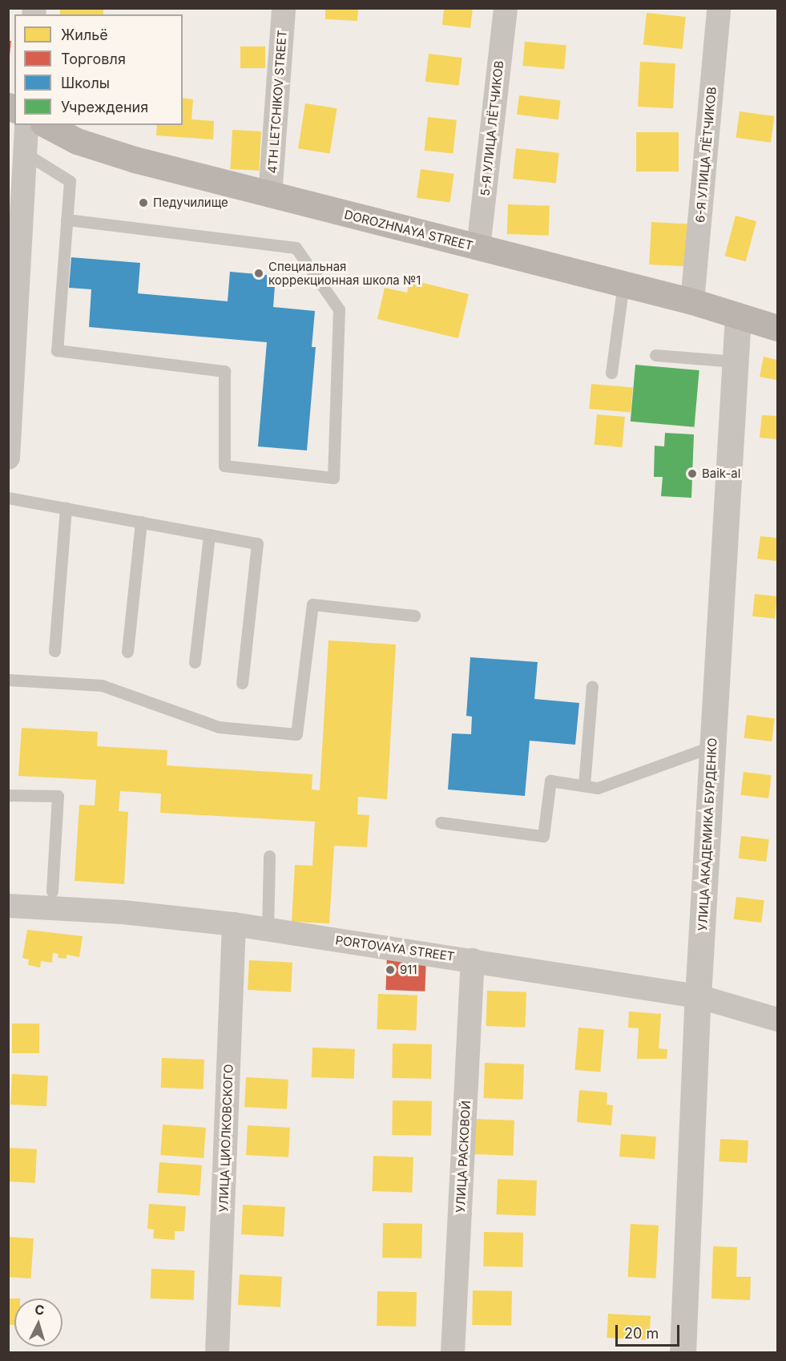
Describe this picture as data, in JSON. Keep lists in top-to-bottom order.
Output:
{
  "streets": {
    "main road": ["DOROZHNAYA STREET"],
    "street": [
      "4TH LETCHIKOV STREET",
      "5-Я УЛИЦА ЛЁТЧИКОВ",
      "6-Я УЛИЦА ЛЁТЧИКОВ",
      "УЛИЦА АКАДЕМИКА БУРДЕНКО",
      "PORTOVAYA STREET",
      "УЛИЦА ЦИОЛКОВСКОГО",
      "УЛИЦА РАСКОВОЙ"
    ]
  },
  "crossings": [
    ["4TH LETCHIKOV STREET", "DOROZHNAYA STREET"],
    ["5-Я УЛИЦА ЛЁТЧИКОВ", "DOROZHNAYA STREET"],
    ["6-Я УЛИЦА ЛЁТЧИКОВ", "DOROZHNAYA STREET"],
    ["DOROZHNAYA STREET", "УЛИЦА АКАДЕМИКА БУРДЕНКО"],
    ["УЛИЦА АКАДЕМИКА БУРДЕНКО", "PORTOVAYA STREET"],
    ["PORTOVAYA STREET", "УЛИЦА ЦИОЛКОВСКОГО"],
    ["PORTOVAYA STREET", "УЛИЦА РАСКОВОЙ"]
  ],
  "places": [
    "Педучилище",
    "Специальная коррекционная школа №1",
    "Baik-al",
    "911"
  ],
  "legend": [
    "Жильё",
    "Торговля",
    "Школы",
    "Учреждения"
  ],
  "scale_bar": "20 m",
  "north": "top"
}
